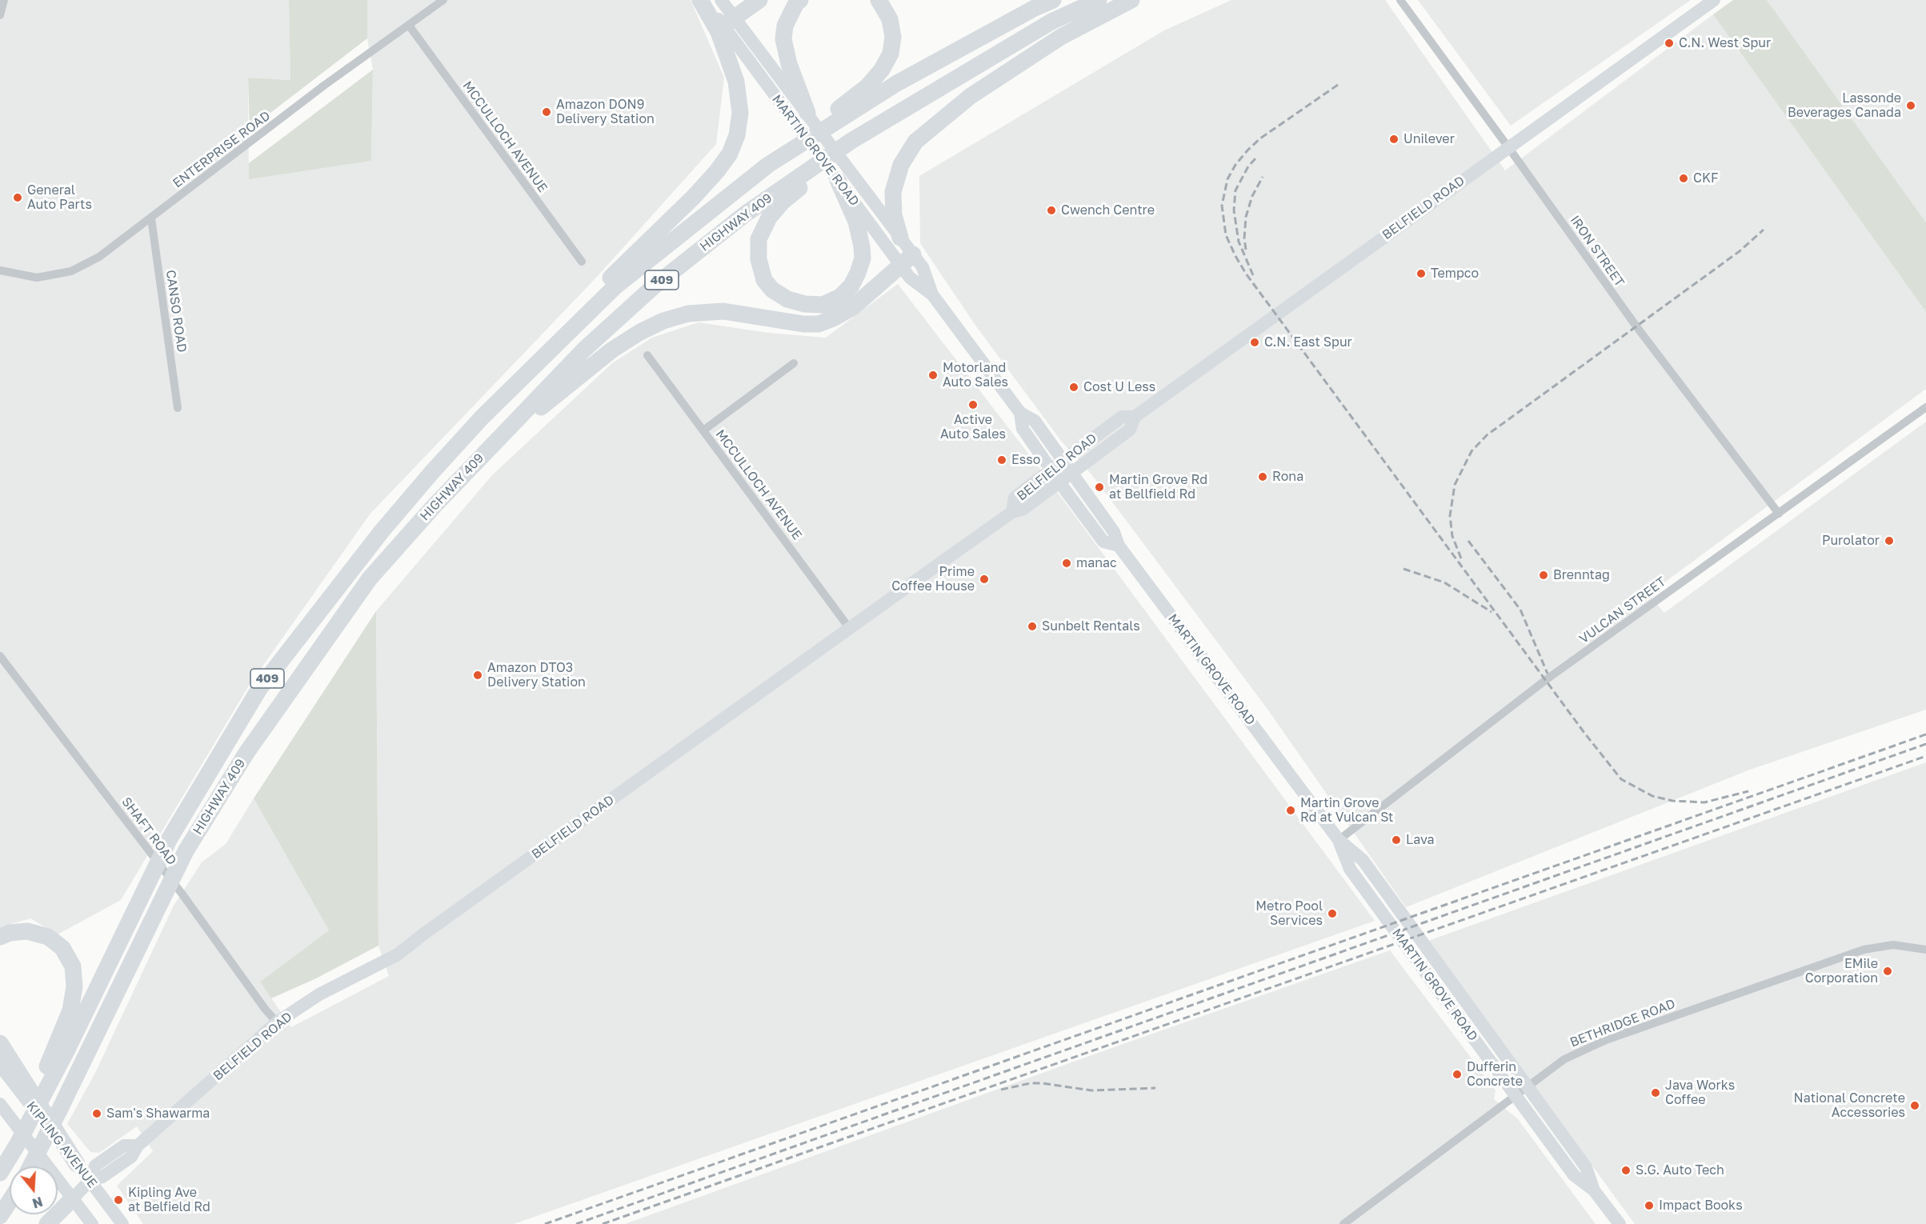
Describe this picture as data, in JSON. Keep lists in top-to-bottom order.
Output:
{
  "streets": {
    "highway": ["HIGHWAY 409", "409"],
    "main road": ["MARTIN GROVE ROAD", "BELFIELD ROAD", "KIPLING AVENUE"],
    "street": [
      "MCCULLOCH AVENUE",
      "ENTERPRISE ROAD",
      "IRON STREET",
      "CANSO ROAD",
      "VULCAN STREET",
      "SHAFT ROAD",
      "BETHRIDGE ROAD"
    ]
  },
  "crossings": [
    ["MCCULLOCH AVENUE", "ENTERPRISE ROAD"],
    ["MCCULLOCH AVENUE", "BELFIELD ROAD"],
    ["ENTERPRISE ROAD", "CANSO ROAD"],
    ["MARTIN GROVE ROAD", "BELFIELD ROAD"],
    ["MARTIN GROVE ROAD", "VULCAN STREET"],
    ["MARTIN GROVE ROAD", "BETHRIDGE ROAD"],
    ["BELFIELD ROAD", "IRON STREET"],
    ["BELFIELD ROAD", "SHAFT ROAD"],
    ["BELFIELD ROAD", "KIPLING AVENUE"],
    ["IRON STREET", "VULCAN STREET"]
  ],
  "places": [
    "C.N. West Spur",
    "Lassonde Beverages Canada",
    "Amazon DON9 Delivery Station",
    "Unilever",
    "CKF",
    "General Auto Parts",
    "Cwench Centre",
    "Tempco",
    "C.N. East Spur",
    "Motorland Auto Sales",
    "Cost U Less",
    "Active Auto Sales",
    "Esso",
    "Rona",
    "Martin Grove Rd at Bellfield Rd",
    "Purolator",
    "manac",
    "Brenntag",
    "Prime Coffee House",
    "Sunbelt Rentals",
    "Amazon DTO3 Delivery Station",
    "Martin Grove Rd at Vulcan St",
    "Lava",
    "Metro Pool Services",
    "EMile Corporation",
    "Dufferin Concrete",
    "Java Works Coffee",
    "National Concrete Accessories",
    "Sam's Shawarma",
    "S.G. Auto Tech",
    "Kipling Ave at Belfield Rd",
    "Impact Books"
  ],
  "north": "bottom"
}
